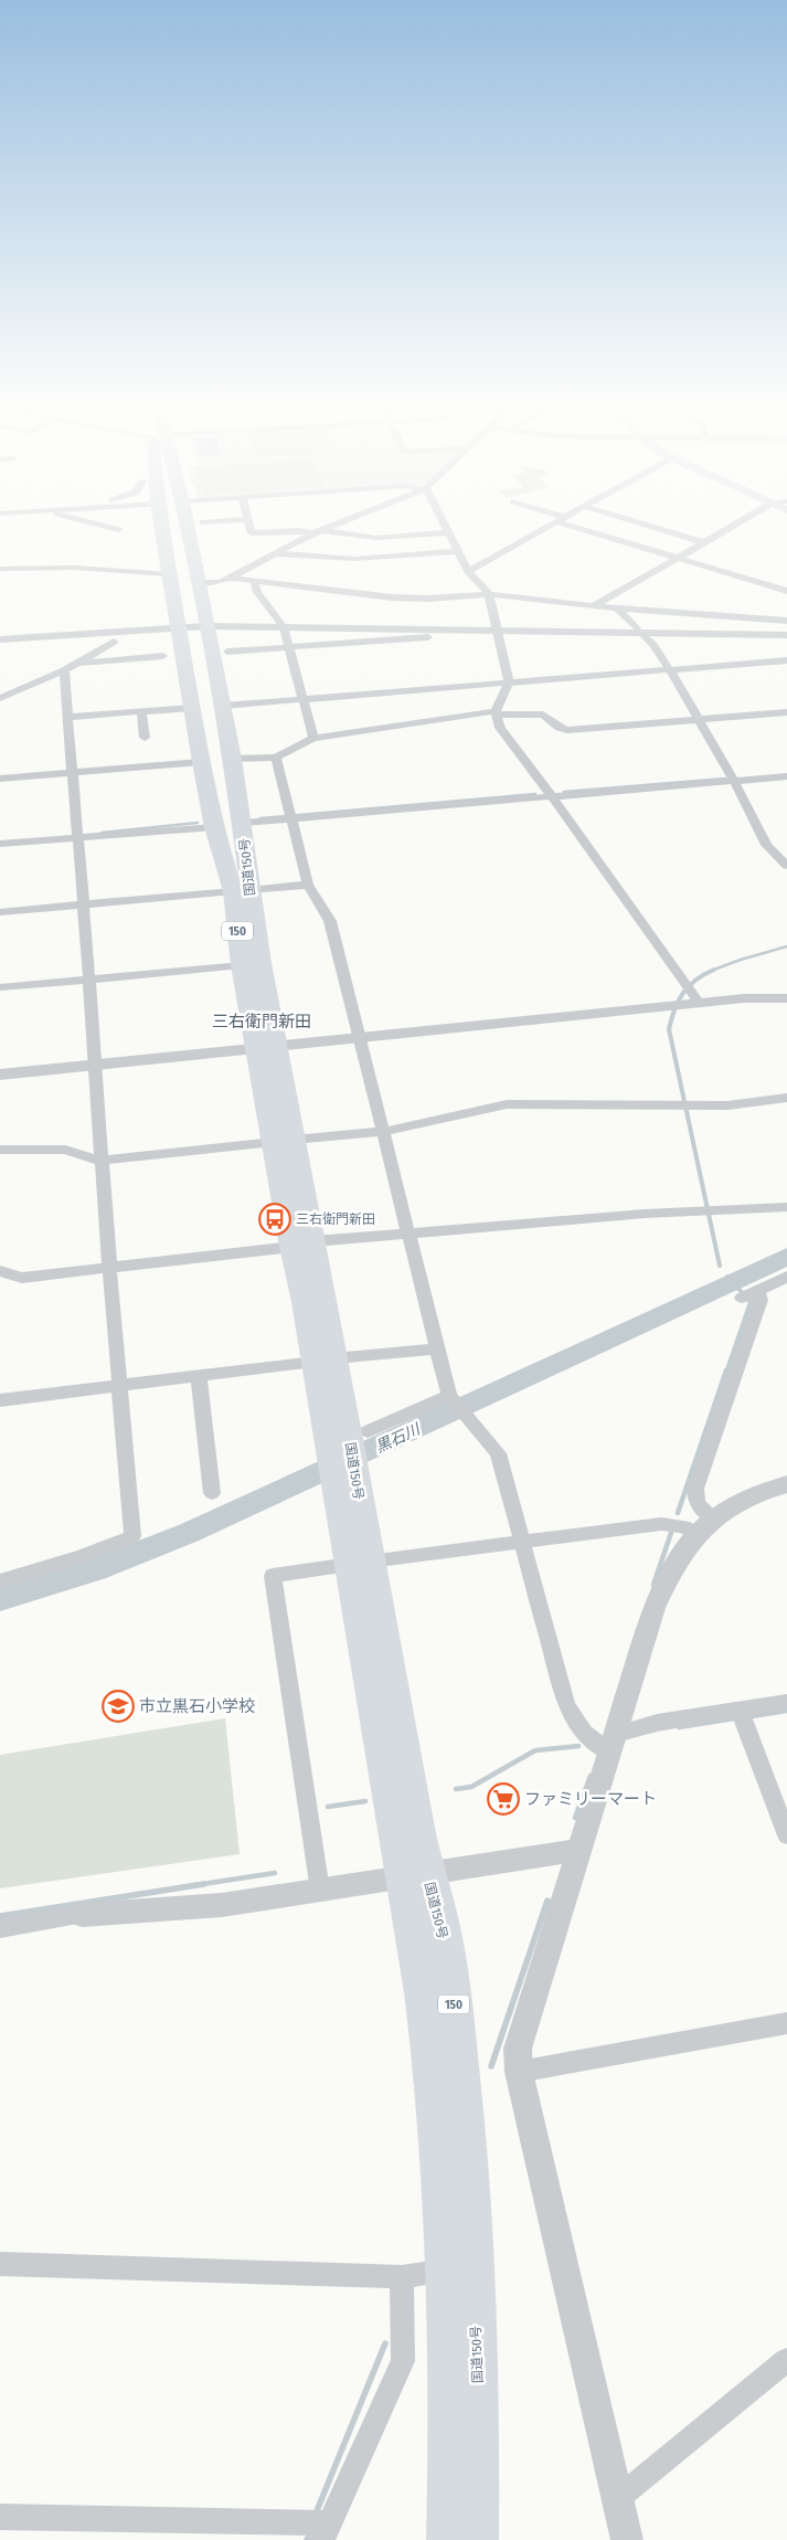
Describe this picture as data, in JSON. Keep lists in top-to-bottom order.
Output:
{
  "streets": {
    "highway": ["国道150号", "150"]
  },
  "districts": ["三右衛門新田"],
  "water": ["黒石川"],
  "places": {
    "bus stop": ["三右衛門新田"],
    "school or university": ["市立黒石小学校"],
    "supermarket": ["ファミリーマート"]
  }
}
